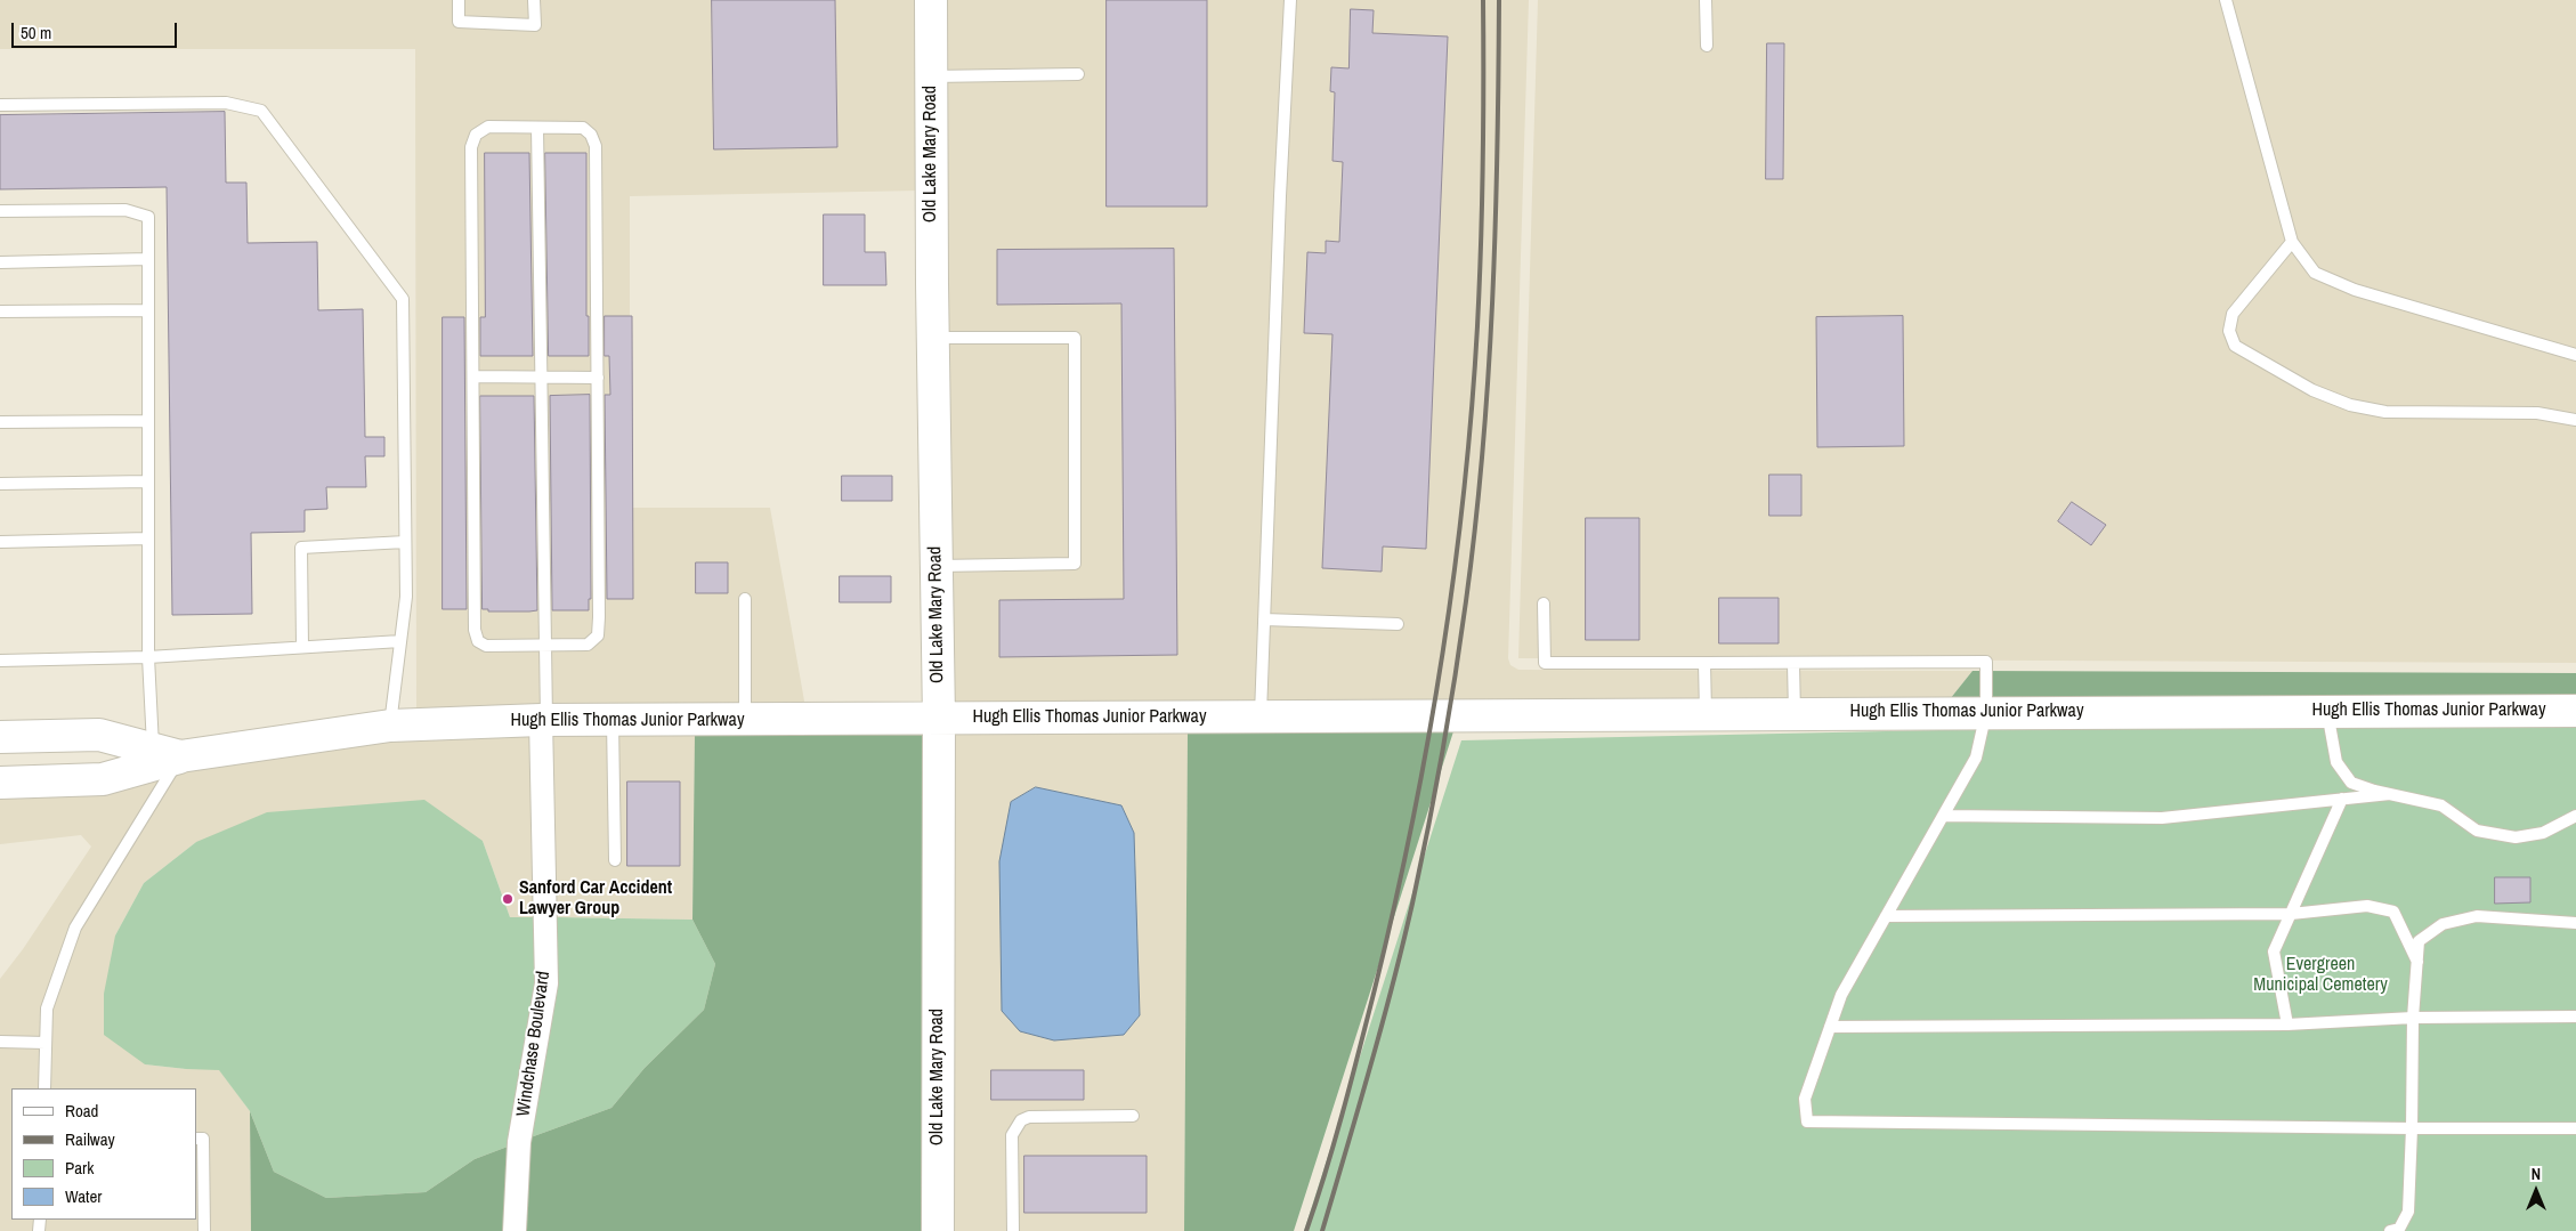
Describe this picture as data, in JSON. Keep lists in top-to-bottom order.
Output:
{
  "streets": {
    "main road": ["Old Lake Mary Road", "Hugh Ellis Thomas Junior Parkway"],
    "street": ["Windchase Boulevard"]
  },
  "crossings": [
    ["Old Lake Mary Road", "Hugh Ellis Thomas Junior Parkway"],
    ["Hugh Ellis Thomas Junior Parkway", "Windchase Boulevard"]
  ],
  "parks": ["Evergreen Municipal Cemetery"],
  "places": ["Sanford Car Accident Lawyer Group"],
  "legend": [
    "Road",
    "Railway",
    "Park",
    "Water"
  ],
  "scale_bar": "50 m",
  "north": "top"
}
